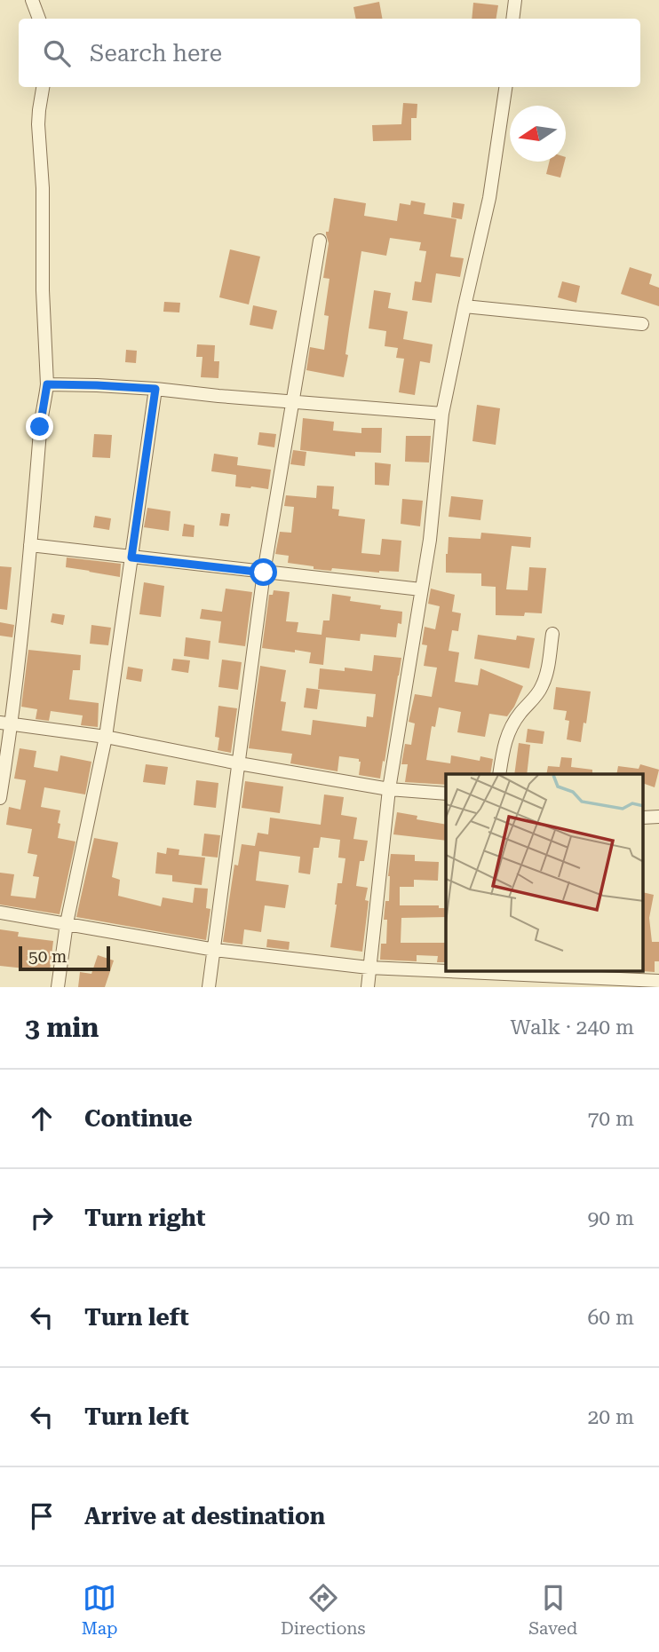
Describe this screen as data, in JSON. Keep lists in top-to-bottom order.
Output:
{
  "scale_bar": "50 m",
  "north": "left",
  "page": {
    "search": "Search here",
    "scale": "50 m",
    "heading": ["3 min", "Walk · 240 m"],
    "list": [
      ["Continue", "70 m"],
      ["Turn right", "90 m"],
      ["Turn left", "60 m"],
      ["Turn left", "20 m"],
      "Arrive at destination"
    ],
    "nav": ["Map", "Directions", "Saved"]
  }
}
